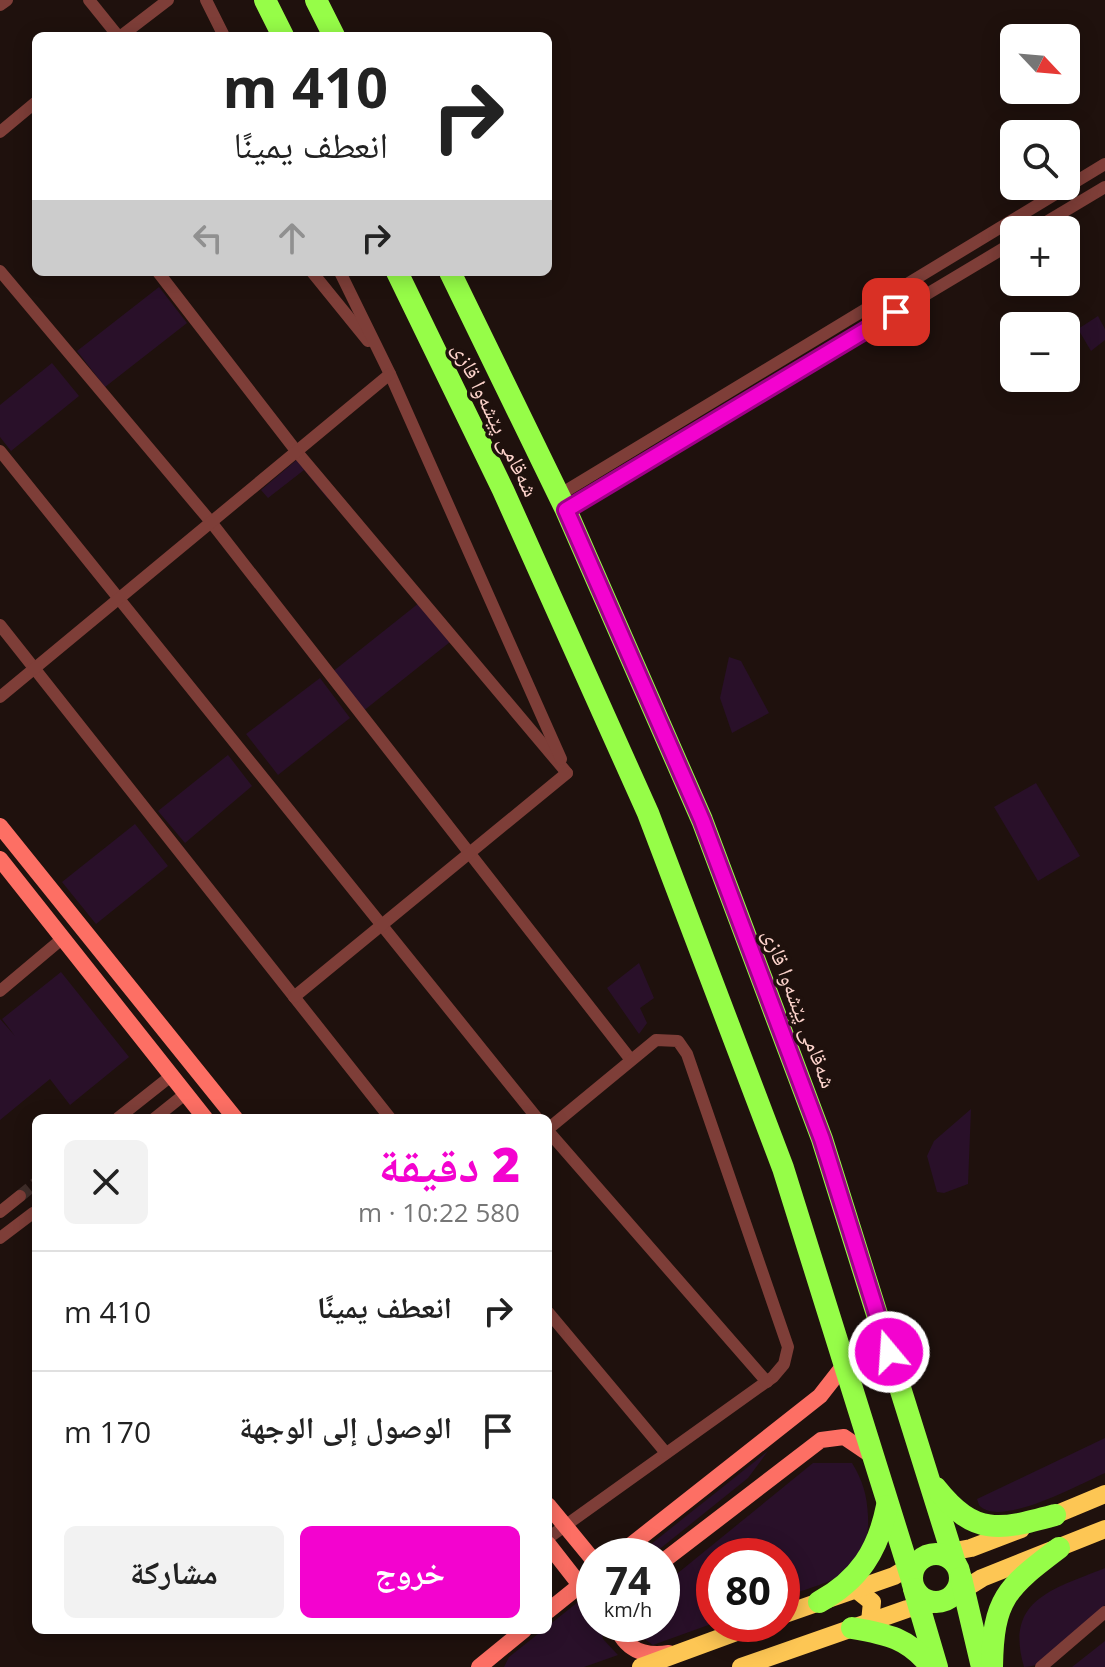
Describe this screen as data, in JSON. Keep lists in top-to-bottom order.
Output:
{
  "streets": {
    "highway": ["شەقامی پێشەوا قازی"]
  },
  "north": "bottom right",
  "page": {
    "map_buttons": ["+", "−"],
    "turn": ["410 m", "انعطف يمينًا"],
    "heading": ["2 دقيقة", "580 m · 10:22"],
    "list": [
      {
        "name": "انعطف يمينًا",
        "value": "410 m"
      },
      {
        "name": "الوصول إلى الوجهة",
        "value": "170 m"
      }
    ],
    "buttons": ["خروج", "مشاركة"],
    "speed": "74 km/h",
    "limit": "80"
  }
}
